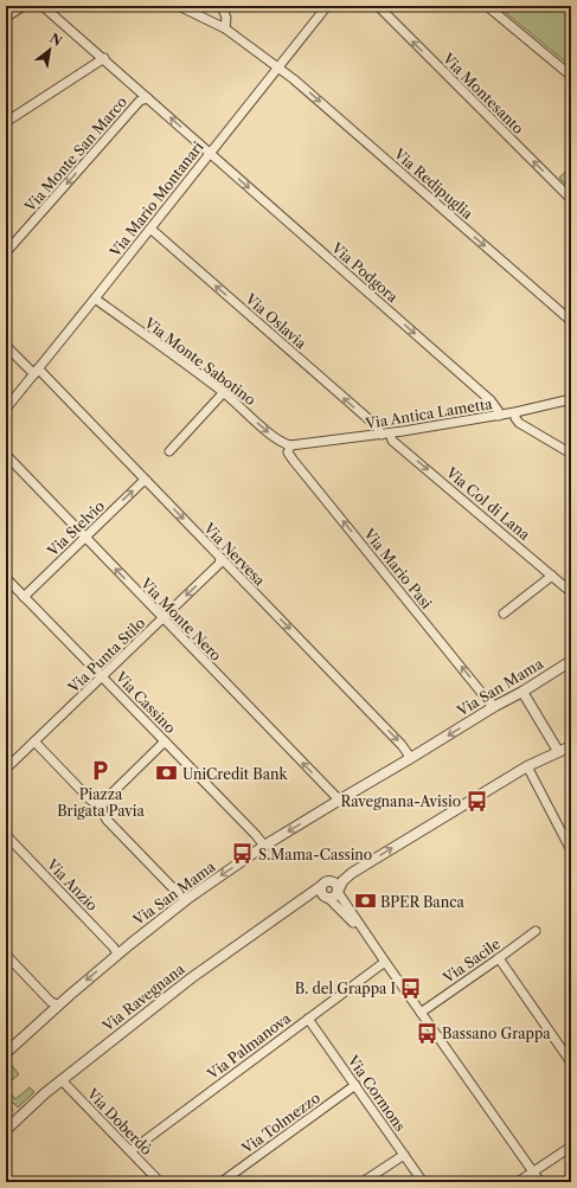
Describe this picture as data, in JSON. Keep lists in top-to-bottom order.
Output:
{
  "streets": {
    "street": [
      "Via Montesanto",
      "Via Monte San Marco",
      "Via Redipuglia",
      "Via Mario Montanari",
      "Via Podgora",
      "Via Oslavia",
      "Via Monte Sabotino",
      "Via Antica Lametta",
      "Via Col di Lana",
      "Via Stelvio",
      "Via Nervesa",
      "Via Mario Pasi",
      "Via Monte Nero",
      "Via Punta Stilo",
      "Via San Mama",
      "Via Cassino",
      "Via Anzio",
      "Via Sacile",
      "Via Ravegnana",
      "Via Palmanova",
      "Via Cormons",
      "Via Doberdò",
      "Via Tolmezzo"
    ]
  },
  "crossings": [
    ["Via Monte San Marco", "Via Podgora"],
    ["Via Redipuglia", "Via Mario Montanari"],
    ["Via Mario Montanari", "Via Podgora"],
    ["Via Mario Montanari", "Via Oslavia"],
    ["Via Mario Montanari", "Via Monte Sabotino"],
    ["Via Mario Montanari", "Via Nervesa"],
    ["Via Podgora", "Via Antica Lametta"],
    ["Via Oslavia", "Via Antica Lametta"],
    ["Via Oslavia", "Via Col di Lana"],
    ["Via Monte Sabotino", "Via Antica Lametta"],
    ["Via Monte Sabotino", "Via Mario Pasi"],
    ["Via Antica Lametta", "Via Col di Lana"],
    ["Via Antica Lametta", "Via Mario Pasi"],
    ["Via Stelvio", "Via Nervesa"],
    ["Via Stelvio", "Via Monte Nero"],
    ["Via Stelvio", "Via Cassino"],
    ["Via Nervesa", "Via Punta Stilo"],
    ["Via Nervesa", "Via San Mama"],
    ["Via Mario Pasi", "Via San Mama"],
    ["Via Monte Nero", "Via Punta Stilo"],
    ["Via Monte Nero", "Via San Mama"],
    ["Via Punta Stilo", "Via Cassino"],
    ["Via San Mama", "Via Cassino"],
    ["Via San Mama", "Via Anzio"],
    ["Via Ravegnana", "Via Doberdò"],
    ["Via Palmanova", "Via Cormons"],
    ["Via Palmanova", "Via Doberdò"],
    ["Via Cormons", "Via Tolmezzo"]
  ],
  "one_way": [
    "Via Montesanto",
    "Via Redipuglia",
    "Via Oslavia",
    "Via Col di Lana",
    "Via Stelvio",
    "Via Nervesa",
    "Via Mario Pasi",
    "Via Monte Nero"
  ],
  "places": {
    "parking": ["Piazza Brigata Pavia"],
    "bank": ["UniCredit Bank", "BPER Banca"],
    "bus stop": [
      "Ravegnana-Avisio",
      "S.Mama-Cassino",
      "B. del Grappa I",
      "Bassano Grappa"
    ]
  },
  "north": "top right"
}
